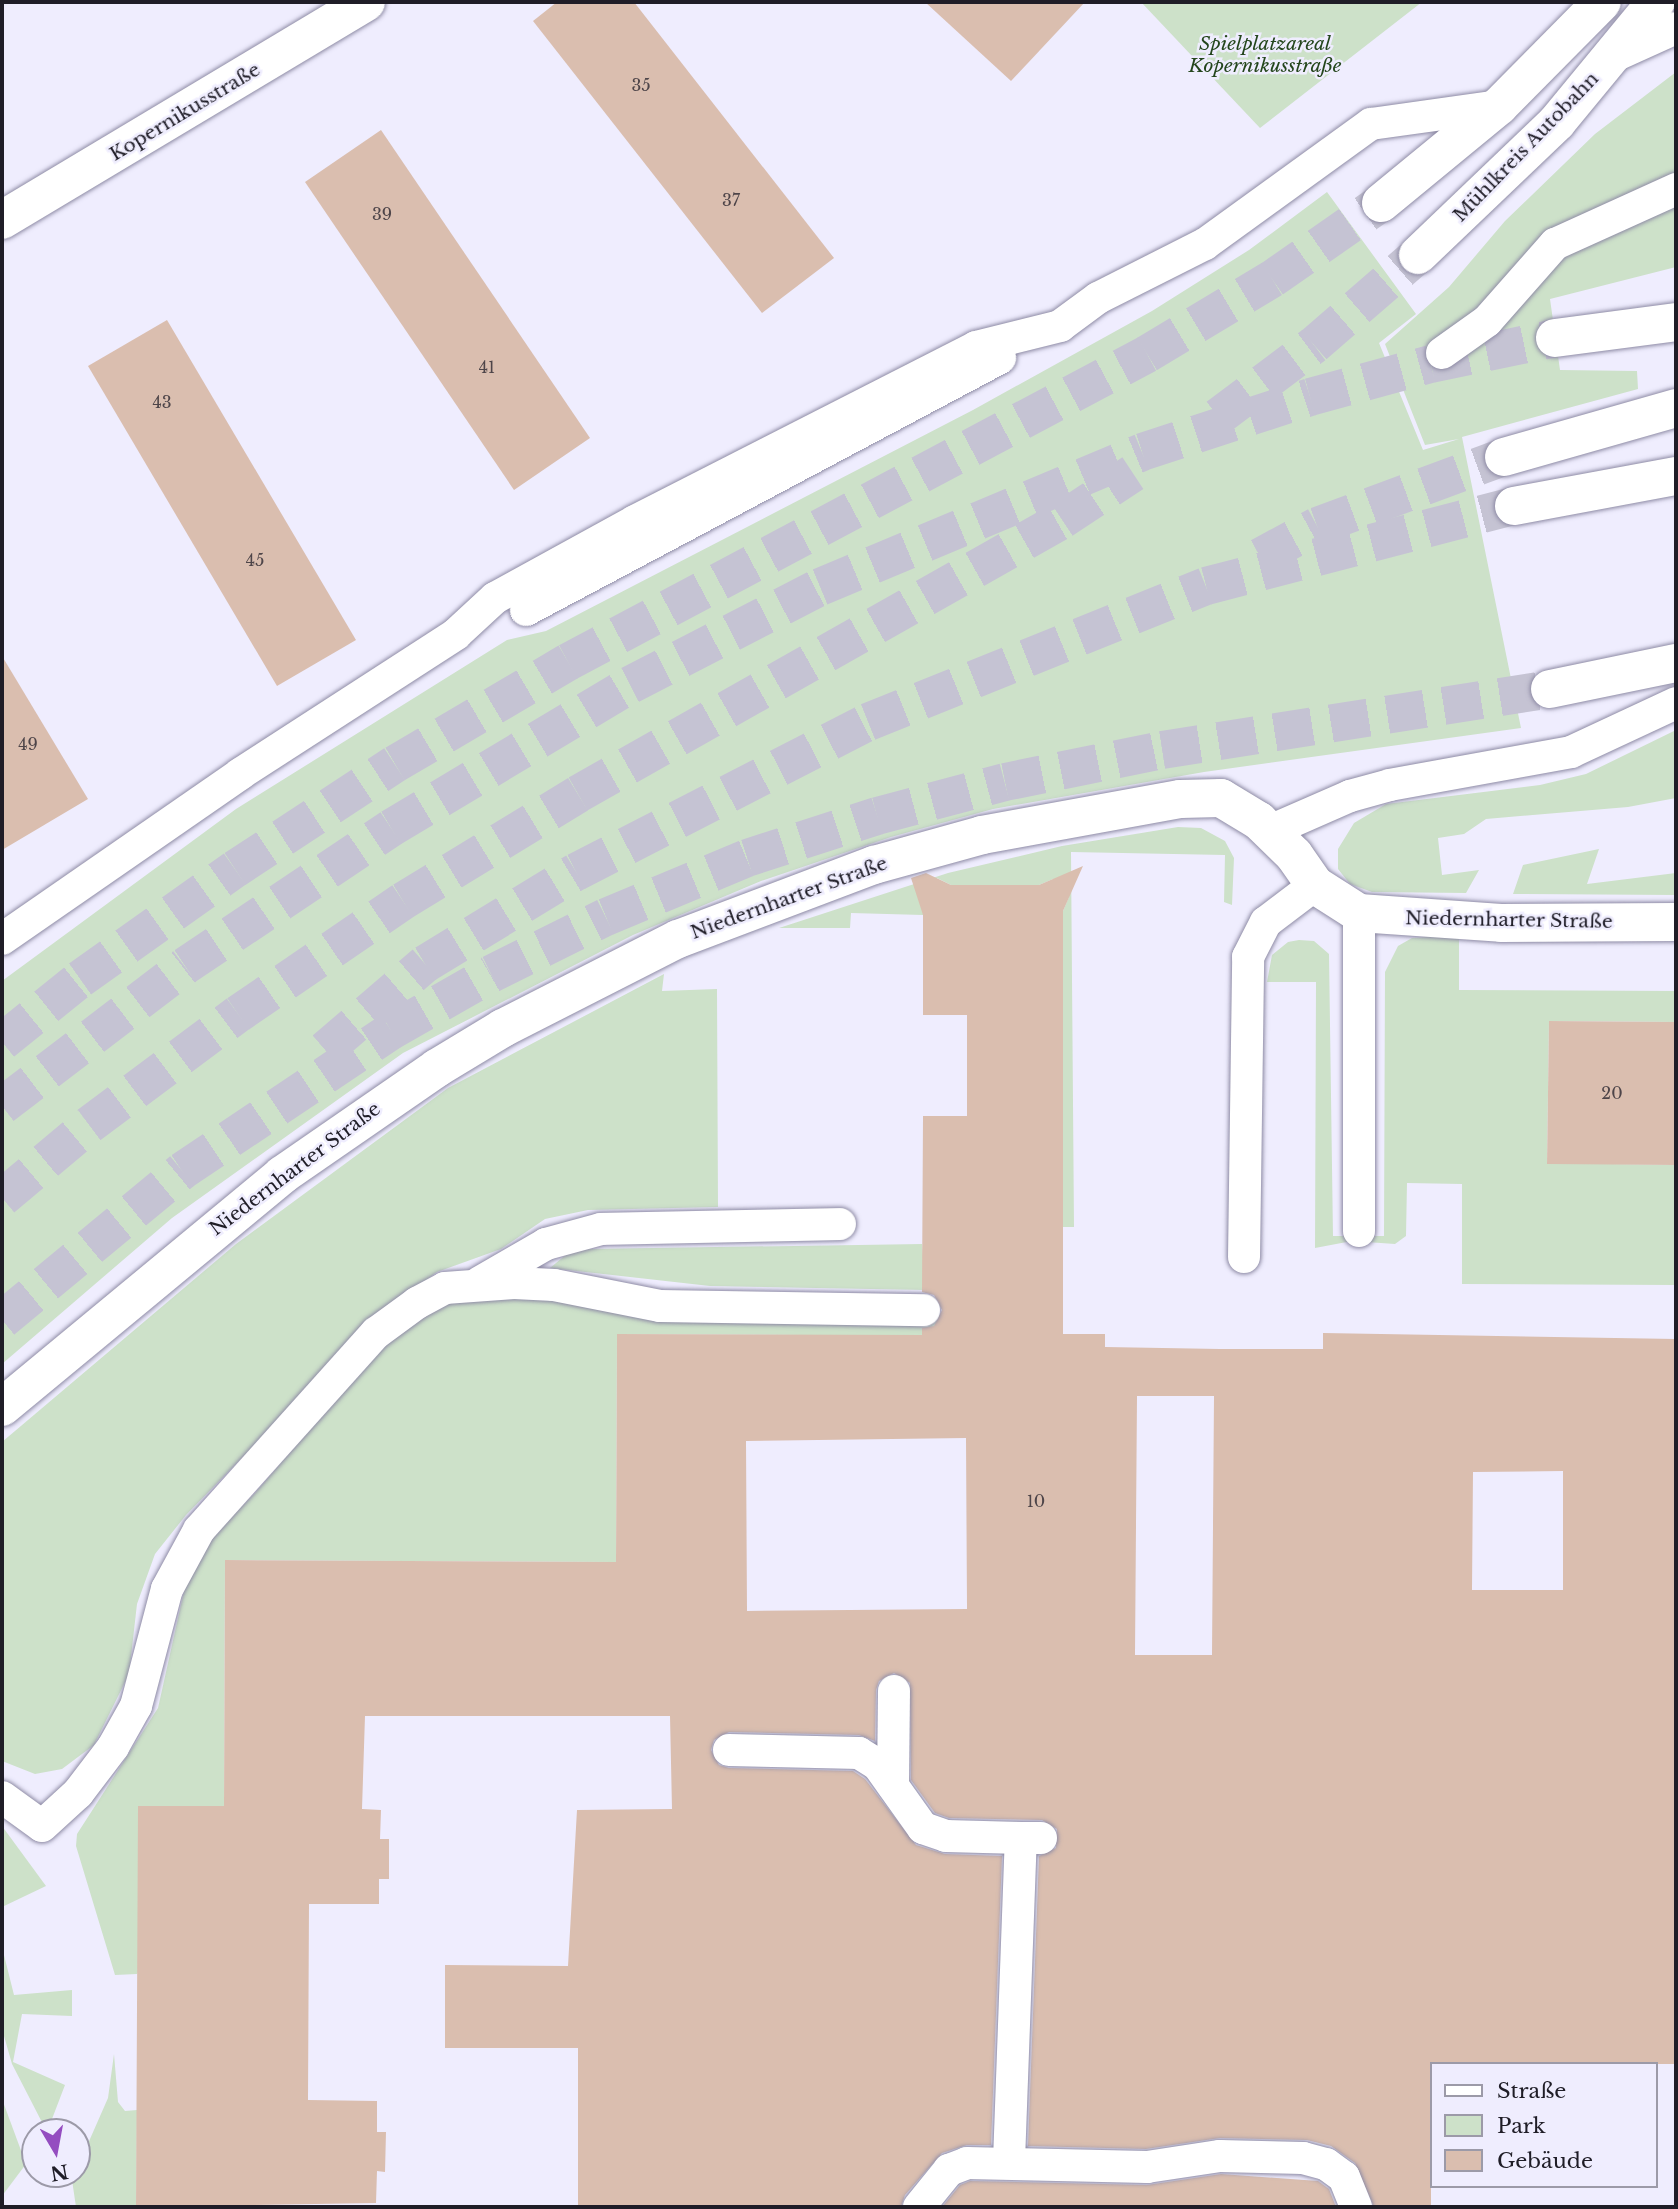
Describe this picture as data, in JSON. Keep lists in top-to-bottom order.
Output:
{
  "streets": {
    "main road": ["Kopernikusstraße", "Mühlkreis Autobahn", "Niedernharter Straße"]
  },
  "parks": ["Spielplatzareal Kopernikusstraße"],
  "house_numbers": [
    "35",
    "37",
    "39",
    "41",
    "43",
    "45",
    "49",
    "20",
    "10"
  ],
  "legend": ["Straße", "Park", "Gebäude"],
  "north": "bottom"
}
